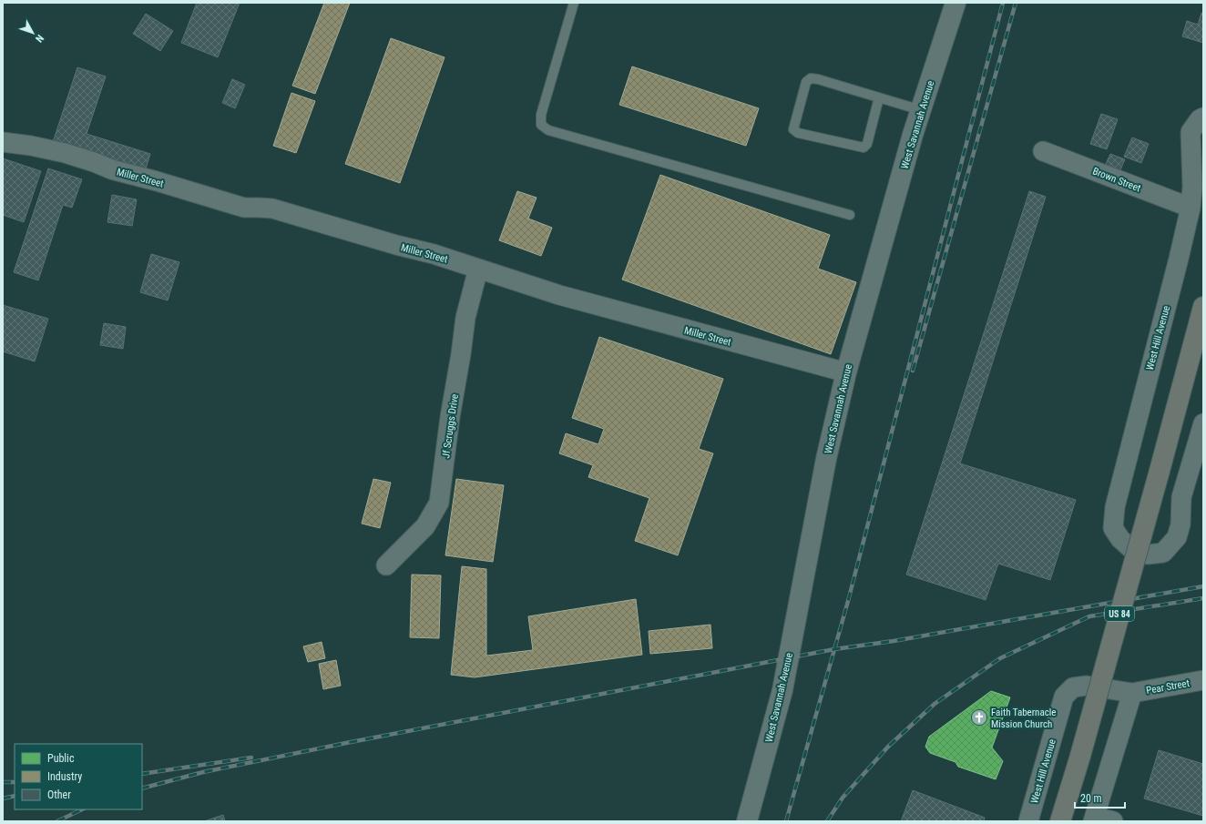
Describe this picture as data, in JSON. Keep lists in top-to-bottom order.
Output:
{
  "streets": {
    "highway": ["US 84"],
    "street": [
      "West Savannah Avenue",
      "Miller Street",
      "Brown Street",
      "West Hill Avenue",
      "Jf Scruggs Drive",
      "Pear Street"
    ]
  },
  "crossings": [
    ["West Savannah Avenue", "Miller Street"],
    ["Miller Street", "Jf Scruggs Drive"],
    ["Brown Street", "West Hill Avenue"],
    ["West Hill Avenue", "Pear Street"]
  ],
  "places": {
    "church": ["Faith Tabernacle Mission Church"]
  },
  "legend": ["Public", "Industry", "Other"],
  "scale_bar": "20 m",
  "north": "bottom right"
}
